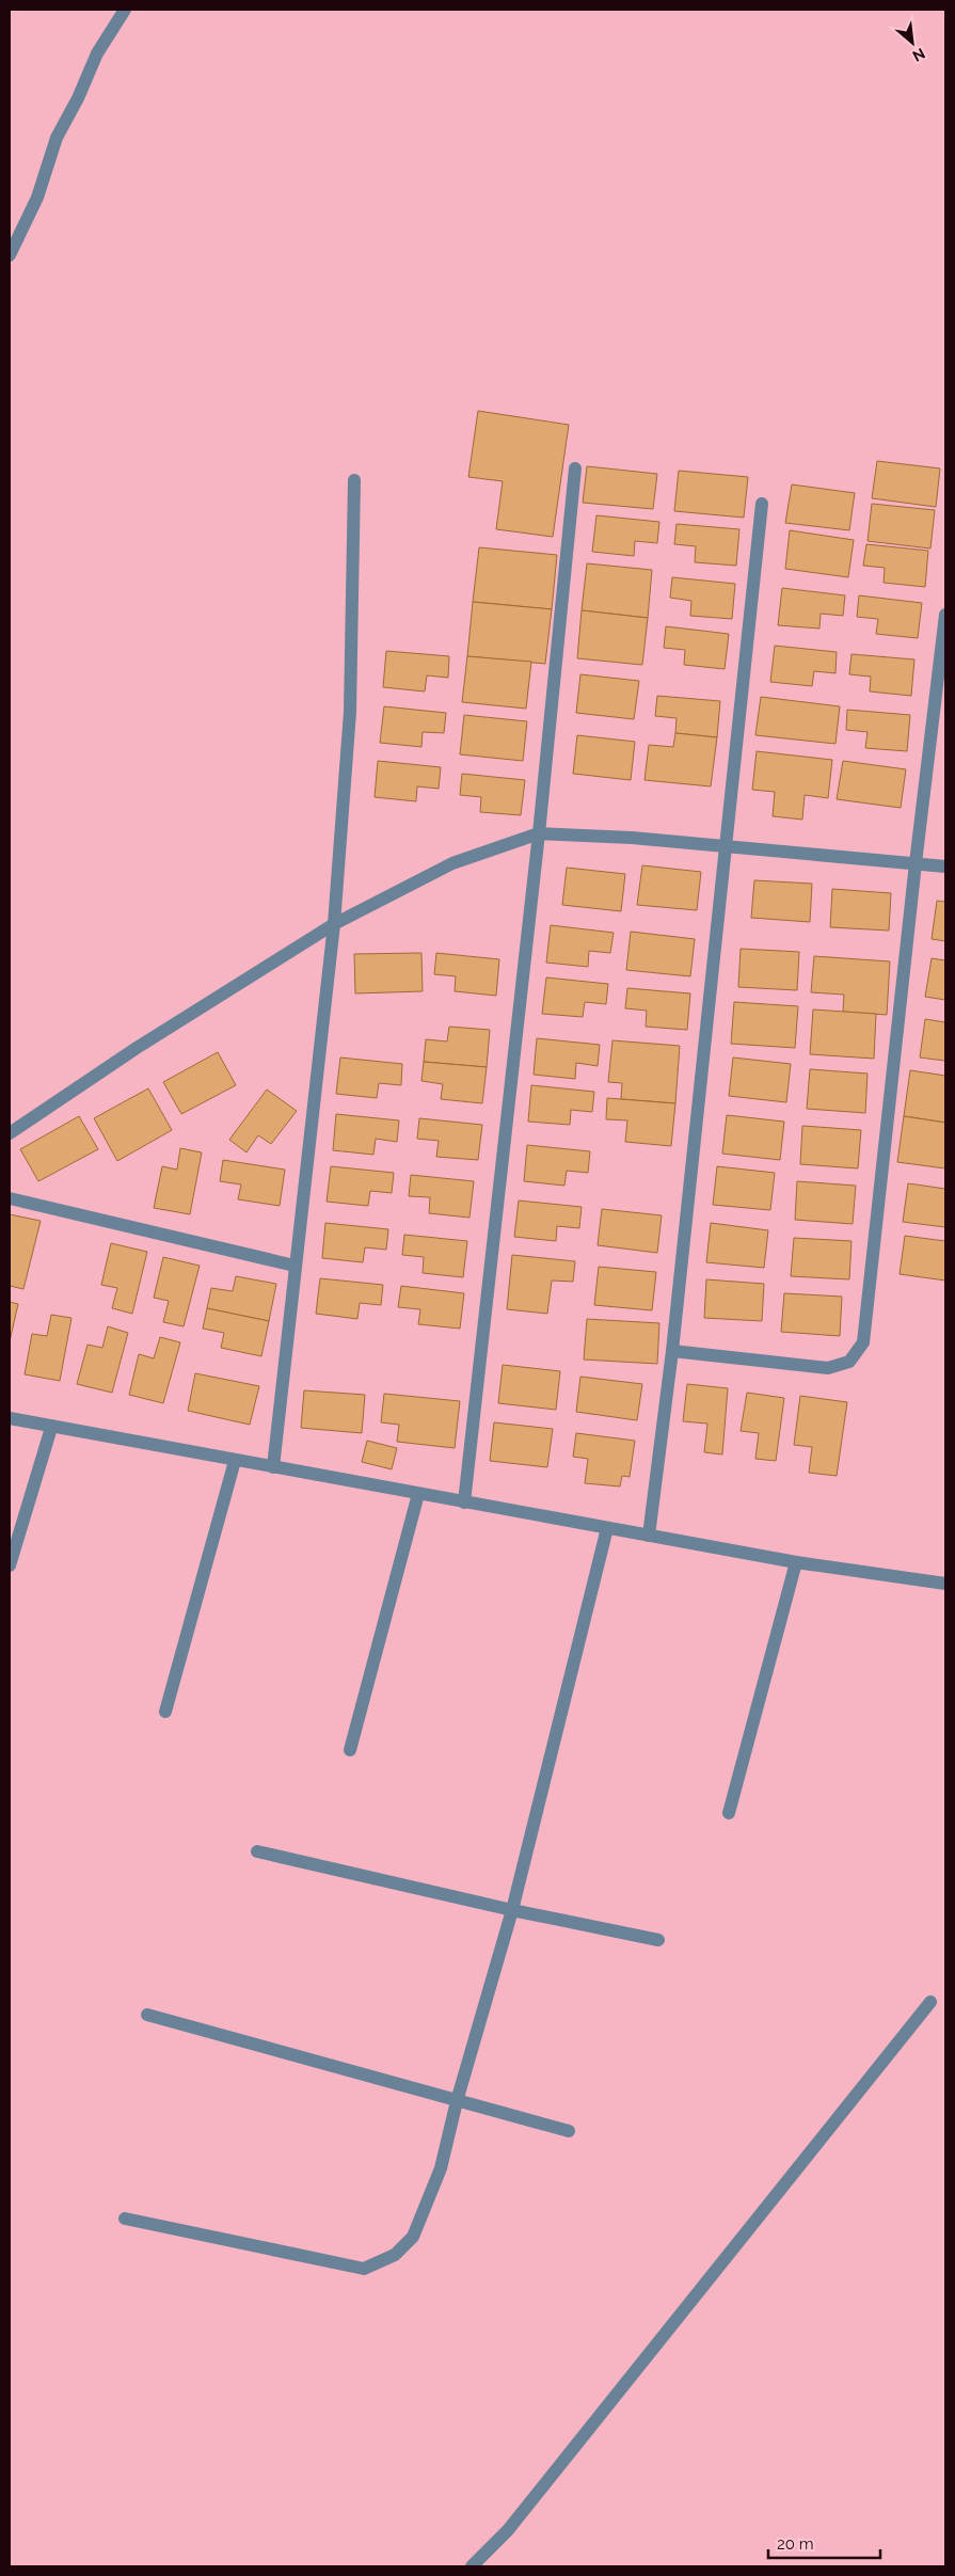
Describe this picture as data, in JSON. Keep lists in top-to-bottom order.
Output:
{
  "scale_bar": "20 m",
  "north": "bottom right"
}
